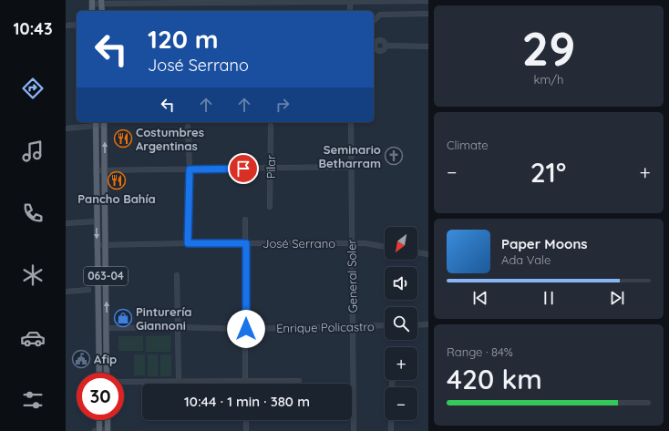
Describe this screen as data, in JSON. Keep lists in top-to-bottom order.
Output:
{
  "streets": {
    "main road": ["063-04"],
    "street": [
      "Pilar",
      "José Serrano",
      "General Soler",
      "Enrique Policastro"
    ]
  },
  "crossings": [
    ["José Serrano", "063-04"],
    ["José Serrano", "General Soler"],
    ["063-04", "Enrique Policastro"],
    ["General Soler", "Enrique Policastro"]
  ],
  "places": {
    "restaurant": ["Costumbres Argentinas", "Pancho Bahía"],
    "church": ["Seminario Betharram"],
    "shop": ["Pinturería Giannoni"],
    "public building": ["Afip"]
  },
  "north": "bottom left",
  "page": {
    "tabs": "10:43",
    "tile": [
      ["29", "km/h"],
      "Climate",
      ["Range · 84%", "420 km"]
    ],
    "turn": ["120 m", "José Serrano"],
    "heat": ["−", "21°", "+"],
    "map_buttons": ["+", "−"],
    "song": ["Paper Moons", "Ada Vale"],
    "limit": "30",
    "trip": "10:44 · 1 min · 380 m"
  }
}
